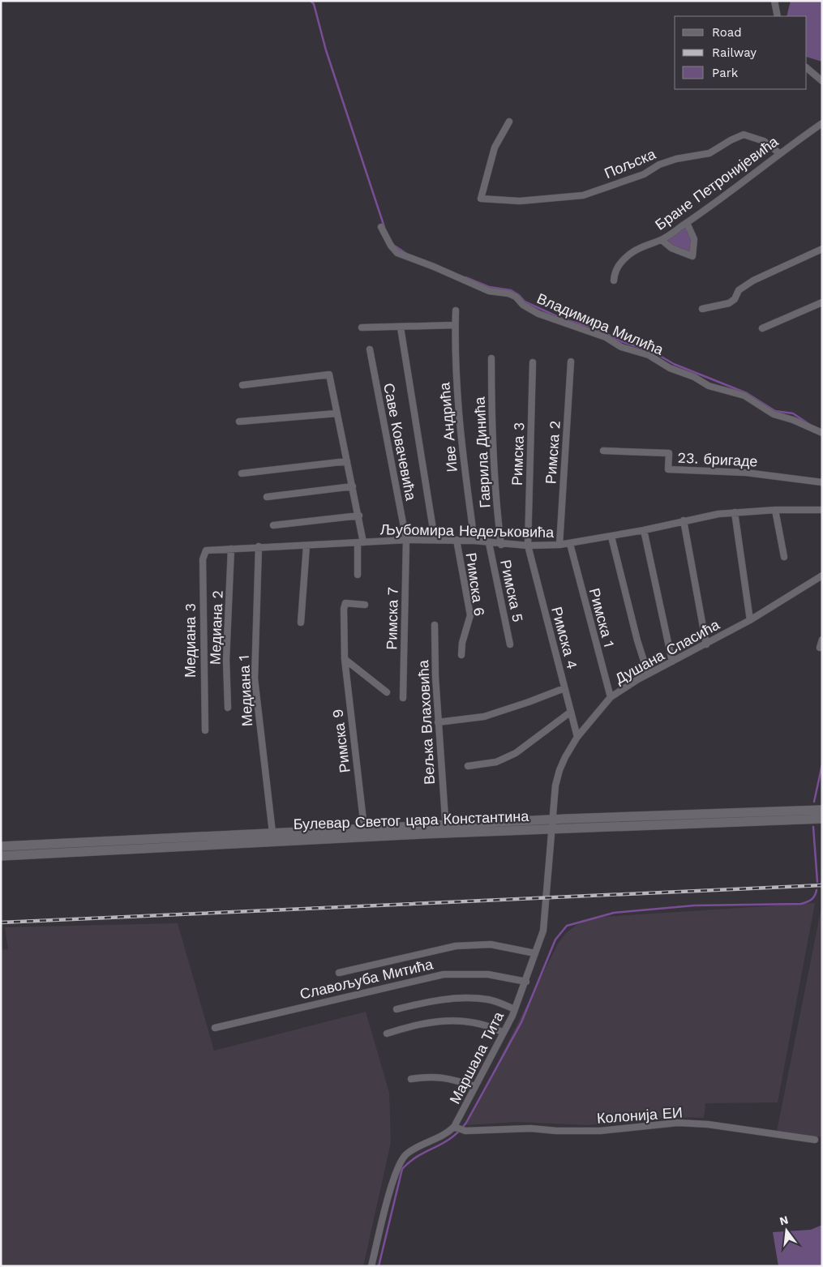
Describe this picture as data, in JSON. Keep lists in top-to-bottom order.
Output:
{
  "streets": {
    "main road": ["Булевар Светог цара Константина"],
    "street": [
      "Пољска",
      "Бране Петронијевића",
      "Владимира Милића",
      "Иве Андрића",
      "Саве Ковачевића",
      "Гаврила Динића",
      "Римска 2",
      "Римска 3",
      "23. бригаде",
      "Љубомира Недељковића",
      "Римска 6",
      "Римска 5",
      "Римска 1",
      "Римска 7",
      "Медиана 2",
      "Римска 4",
      "Медиана 3",
      "Душана Спасића",
      "Медиана 1",
      "Вељка Влаховића",
      "Римска 9",
      "Славољуба Митића",
      "Маршала Тита",
      "Колонија ЕИ"
    ]
  },
  "crossings": [
    ["Пољска", "Бране Петронијевића"],
    ["Иве Андрића", "Љубомира Недељковића"],
    ["Саве Ковачевића", "Љубомира Недељковића"],
    ["Саве Ковачевића", "Римска 7"],
    ["Гаврила Динића", "Љубомира Недељковића"],
    ["Римска 2", "Љубомира Недељковића"],
    ["Римска 3", "Љубомира Недељковића"],
    ["Римска 3", "Римска 4"],
    ["Љубомира Недељковића", "Римска 6"],
    ["Љубомира Недељковића", "Римска 5"],
    ["Љубомира Недељковића", "Римска 1"],
    ["Љубомира Недељковића", "Римска 7"],
    ["Љубомира Недељковића", "Медиана 2"],
    ["Љубомира Недељковића", "Римска 4"],
    ["Љубомира Недељковића", "Медиана 3"],
    ["Љубомира Недељковића", "Медиана 1"],
    ["Римска 1", "Душана Спасића"],
    ["Римска 4", "Душана Спасића"],
    ["Душана Спасића", "Булевар Светог цара Константина"],
    ["Душана Спасића", "Маршала Тита"],
    ["Медиана 1", "Булевар Светог цара Константина"],
    ["Булевар Светог цара Константина", "Маршала Тита"],
    ["Славољуба Митића", "Маршала Тита"],
    ["Маршала Тита", "Колонија ЕИ"]
  ],
  "legend": ["Road", "Railway", "Park"],
  "north": "top"
}
